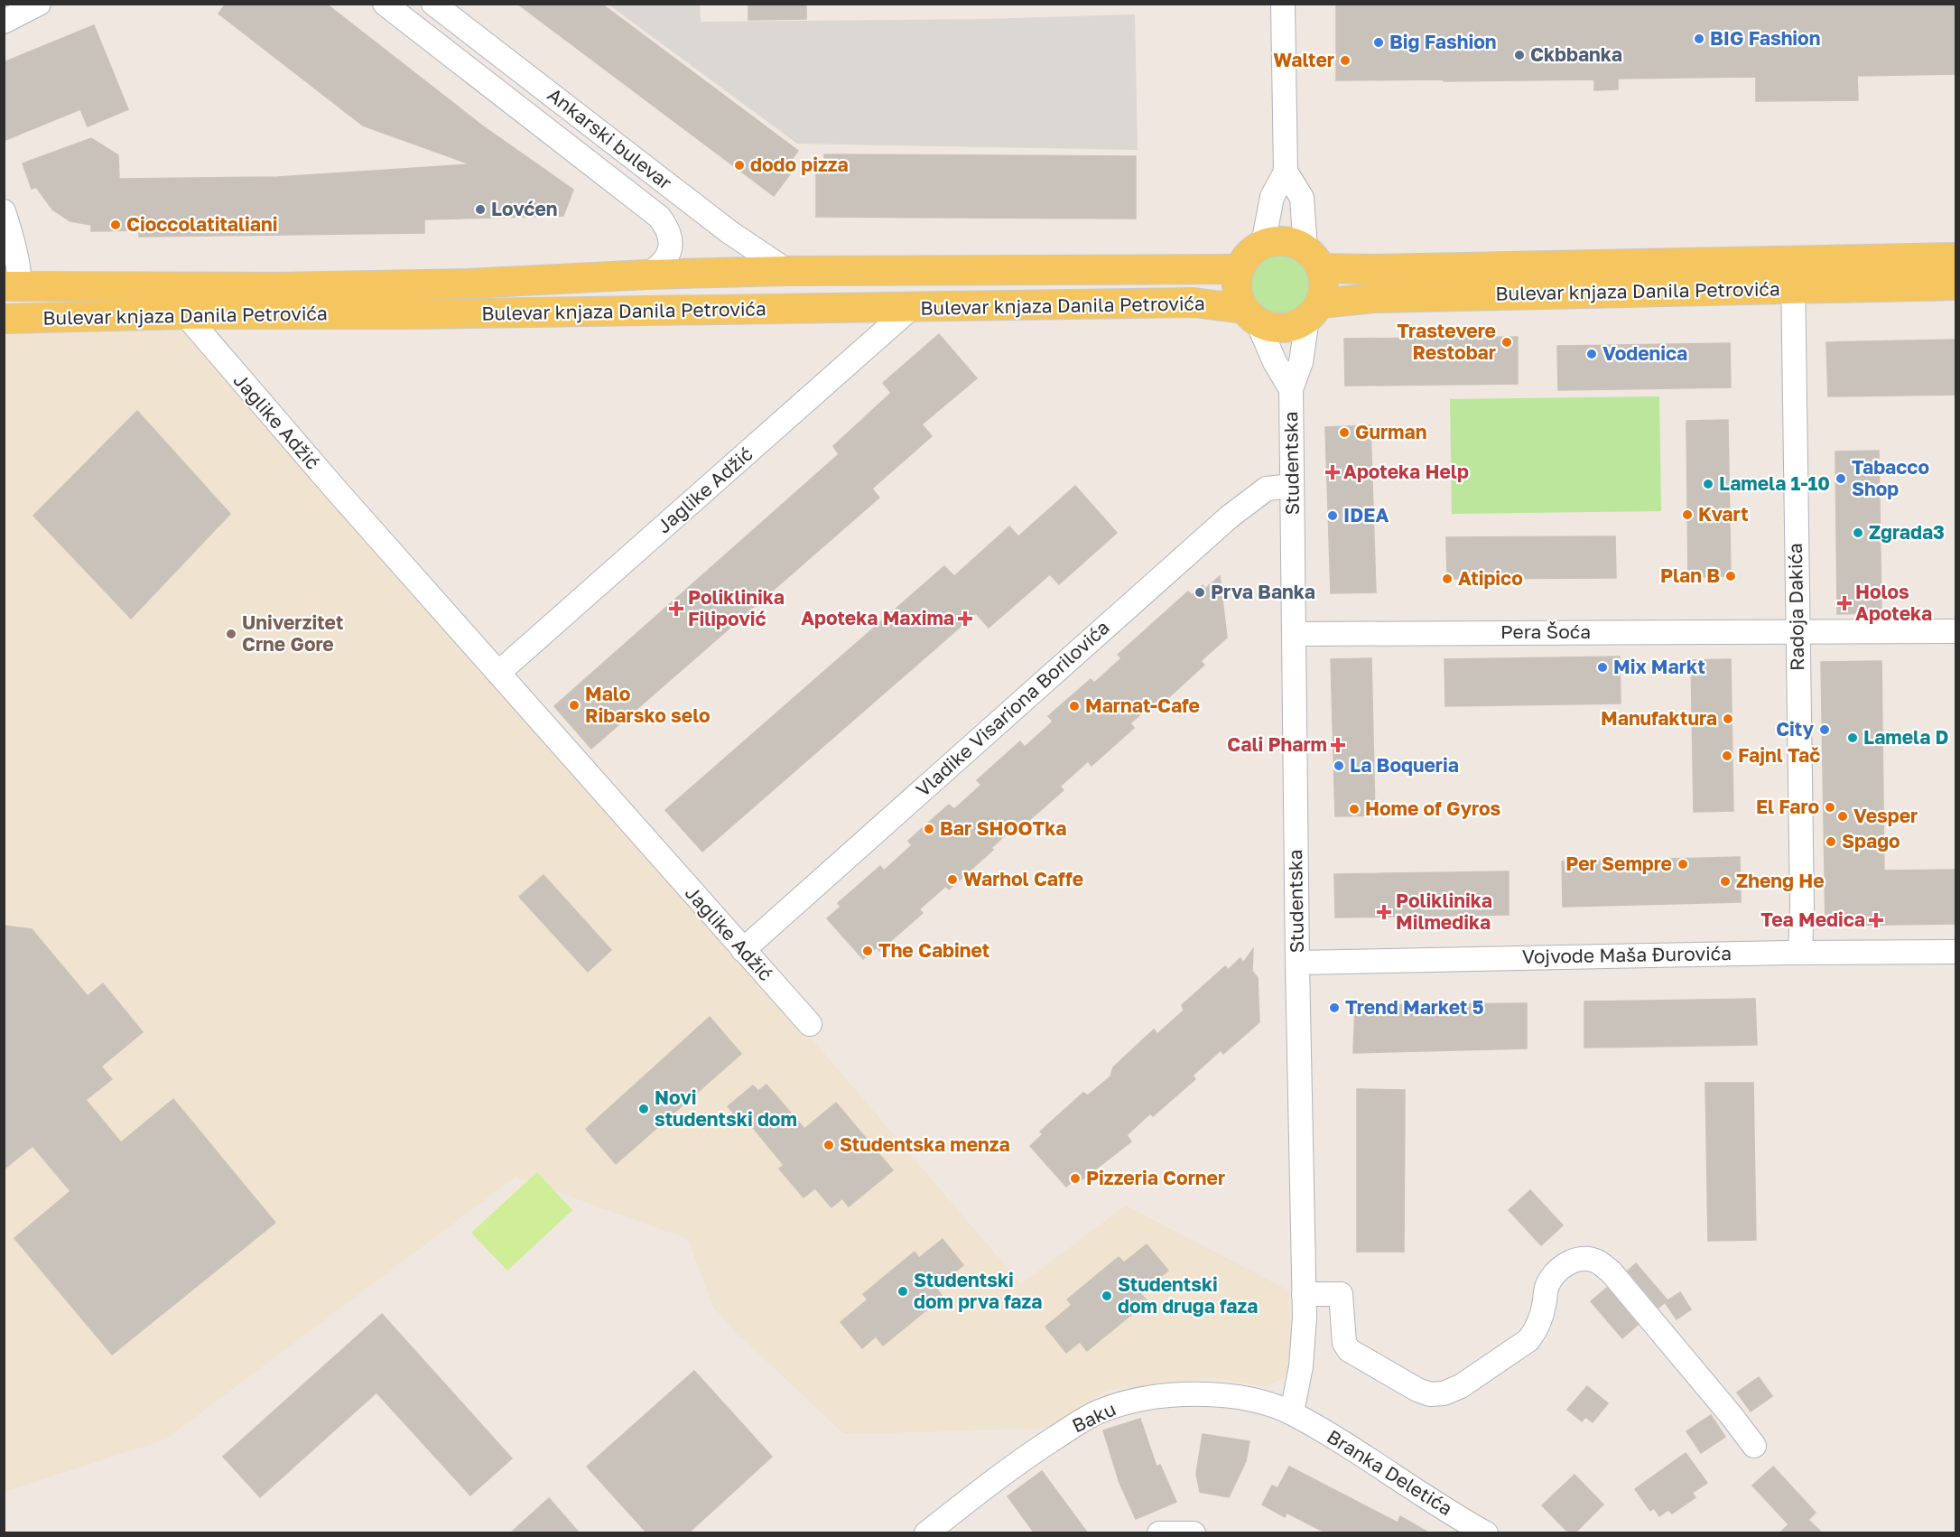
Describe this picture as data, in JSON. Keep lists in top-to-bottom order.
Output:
{
  "streets": {
    "main road": ["Bulevar knjaza Danila Petrovića"],
    "street": [
      "Ankarski bulevar",
      "Jaglike Adžić",
      "Studentska",
      "Radoja Dakića",
      "Pera Šoća",
      "Vladike Visariona Borilovića",
      "Vojvode Maša Đurovića",
      "Baku",
      "Branka Deletića"
    ]
  },
  "crossings": [
    ["Ankarski bulevar", "Bulevar knjaza Danila Petrovića"],
    ["Bulevar knjaza Danila Petrovića", "Jaglike Adžić"],
    ["Bulevar knjaza Danila Petrovića", "Studentska"],
    ["Bulevar knjaza Danila Petrovića", "Radoja Dakića"],
    ["Jaglike Adžić", "Vladike Visariona Borilovića"],
    ["Studentska", "Pera Šoća"],
    ["Studentska", "Vladike Visariona Borilovića"],
    ["Studentska", "Vojvode Maša Đurovića"],
    ["Studentska", "Baku"],
    ["Studentska", "Branka Deletića"],
    ["Radoja Dakića", "Pera Šoća"],
    ["Radoja Dakića", "Vojvode Maša Đurovića"],
    ["Baku", "Branka Deletića"]
  ],
  "places": {
    "other": [
      "BIG Fashion",
      "Big Fashion",
      "Ckbbanka",
      "Walter",
      "dodo pizza",
      "Lovćen",
      "Cioccolatitaliani",
      "Trastevere Restobar",
      "Vodenica",
      "Gurman",
      "Tabacco Shop",
      "Lamela 1-10",
      "Kvart",
      "IDEA",
      "Zgrada3",
      "Plan B",
      "Atipico",
      "Prva Banka",
      "Univerzitet Crne Gore",
      "Mix Markt",
      "Malo Ribarsko selo",
      "Marnat-Cafe",
      "Manufaktura",
      "City",
      "Lamela D",
      "Fajnl Tač",
      "La Boqueria",
      "El Faro",
      "Home of Gyros",
      "Vesper",
      "Bar SHOOTka",
      "Spago",
      "Per Sempre",
      "Warhol Caffe",
      "Zheng He",
      "The Cabinet",
      "Trend Market 5",
      "Novi studentski dom",
      "Studentska menza",
      "Pizzeria Corner",
      "Studentski dom prva faza",
      "Studentski dom druga faza"
    ],
    "health": [
      "Apoteka Help",
      "Holos Apoteka",
      "Poliklinika Filipović",
      "Apoteka Maxima",
      "Cali Pharm",
      "Poliklinika Milmedika",
      "Tea Medica"
    ]
  }
}
